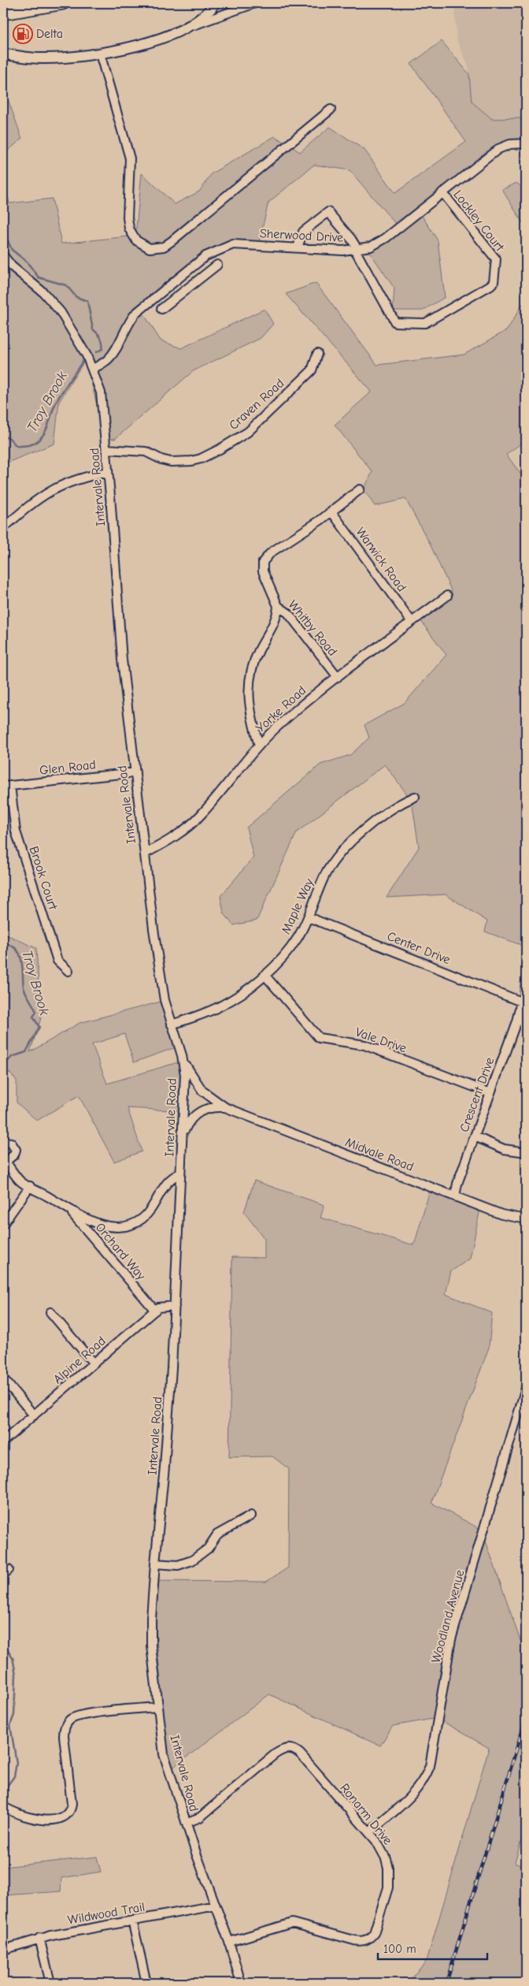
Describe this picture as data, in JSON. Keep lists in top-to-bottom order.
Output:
{
  "streets": {
    "street": [
      "Lockley Court",
      "Sherwood Drive",
      "Craven Road",
      "Intervale Road",
      "Warwick Road",
      "Whitby Road",
      "Yorke Road",
      "Glen Road",
      "Brook Court",
      "Maple Way",
      "Center Drive",
      "Vale Drive",
      "Crescent Drive",
      "Midvale Road",
      "Orchard Way",
      "Alpine Road",
      "Woodland Avenue",
      "Ronarm Drive",
      "Wildwood Trail"
    ]
  },
  "crossings": [
    ["Lockley Court", "Sherwood Drive"],
    ["Sherwood Drive", "Intervale Road"],
    ["Craven Road", "Intervale Road"],
    ["Intervale Road", "Yorke Road"],
    ["Intervale Road", "Glen Road"],
    ["Intervale Road", "Maple Way"],
    ["Intervale Road", "Midvale Road"],
    ["Intervale Road", "Alpine Road"],
    ["Intervale Road", "Ronarm Drive"],
    ["Intervale Road", "Wildwood Trail"],
    ["Warwick Road", "Whitby Road"],
    ["Warwick Road", "Yorke Road"],
    ["Whitby Road", "Yorke Road"],
    ["Glen Road", "Brook Court"],
    ["Maple Way", "Center Drive"],
    ["Maple Way", "Vale Drive"],
    ["Center Drive", "Crescent Drive"],
    ["Vale Drive", "Crescent Drive"],
    ["Crescent Drive", "Midvale Road"],
    ["Orchard Way", "Alpine Road"],
    ["Woodland Avenue", "Ronarm Drive"]
  ],
  "water": ["Troy Brook"],
  "places": {
    "fuel station": ["Delta"]
  },
  "scale_bar": "100 m"
}
